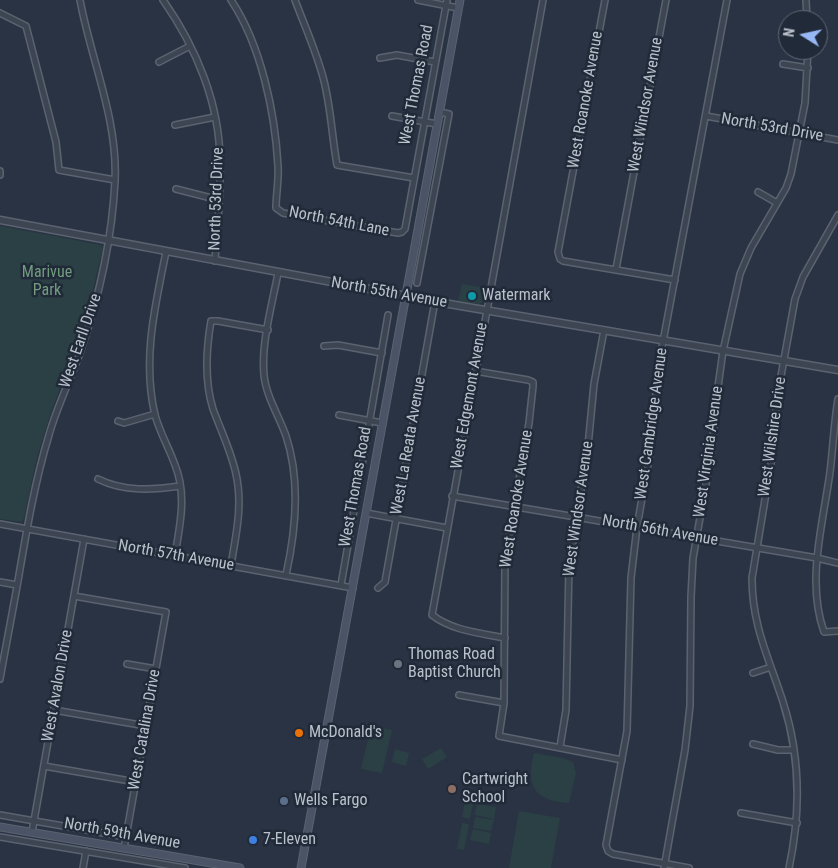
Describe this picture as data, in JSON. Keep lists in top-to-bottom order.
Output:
{
  "streets": {
    "main road": ["West Thomas Road", "North 59th Avenue"],
    "street": [
      "West Roanoke Avenue",
      "West Windsor Avenue",
      "North 53rd Drive",
      "North 54th Lane",
      "North 55th Avenue",
      "West Earll Drive",
      "West Edgemont Avenue",
      "West Cambridge Avenue",
      "West Wilshire Drive",
      "West La Reata Avenue",
      "West Virginia Avenue",
      "North 56th Avenue",
      "North 57th Avenue",
      "West Avalon Drive",
      "West Catalina Drive"
    ]
  },
  "crossings": [
    ["West Thomas Road", "North 54th Lane"],
    ["West Thomas Road", "North 55th Avenue"],
    ["West Thomas Road", "North 57th Avenue"],
    ["West Roanoke Avenue", "West Windsor Avenue"],
    ["West Roanoke Avenue", "West Edgemont Avenue"],
    ["West Roanoke Avenue", "North 56th Avenue"],
    ["West Windsor Avenue", "North 55th Avenue"],
    ["West Windsor Avenue", "North 56th Avenue"],
    ["North 53rd Drive", "North 55th Avenue"],
    ["North 53rd Drive", "West Cambridge Avenue"],
    ["North 53rd Drive", "West Virginia Avenue"],
    ["North 55th Avenue", "West Earll Drive"],
    ["North 55th Avenue", "West Edgemont Avenue"],
    ["North 55th Avenue", "West Cambridge Avenue"],
    ["North 55th Avenue", "West Wilshire Drive"],
    ["North 55th Avenue", "West La Reata Avenue"],
    ["North 55th Avenue", "West Virginia Avenue"],
    ["West Earll Drive", "North 57th Avenue"],
    ["West Edgemont Avenue", "North 56th Avenue"],
    ["West Cambridge Avenue", "West Virginia Avenue"],
    ["West Cambridge Avenue", "North 56th Avenue"],
    ["West Wilshire Drive", "North 56th Avenue"],
    ["West Virginia Avenue", "North 56th Avenue"],
    ["North 57th Avenue", "West Avalon Drive"],
    ["West Avalon Drive", "West Catalina Drive"],
    ["West Avalon Drive", "North 59th Avenue"],
    ["West Catalina Drive", "North 59th Avenue"]
  ],
  "parks": ["Marivue Park"],
  "places": [
    "Watermark",
    "Thomas Road Baptist Church",
    "McDonald's",
    "Cartwright School",
    "Wells Fargo",
    "7-Eleven"
  ],
  "north": "left"
}
